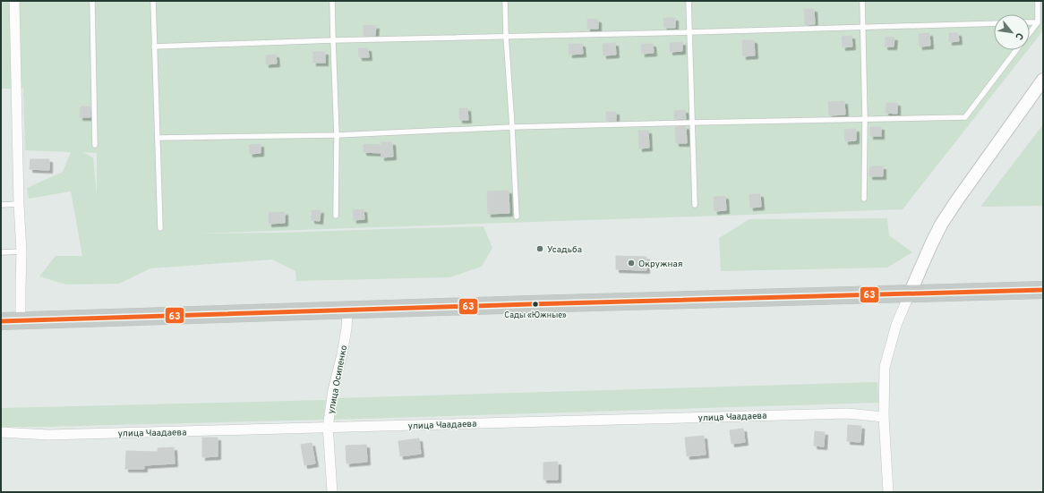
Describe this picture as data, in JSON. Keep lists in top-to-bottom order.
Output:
{
  "streets": {
    "street": ["улица Осипенко", "улица Чаадаева"]
  },
  "crossings": [
    ["улица Осипенко", "улица Чаадаева"]
  ],
  "places": ["Усадьба", "Окружная", "Сады «Южные»"],
  "lines": ["transit line 63"],
  "north": "bottom right"
}
